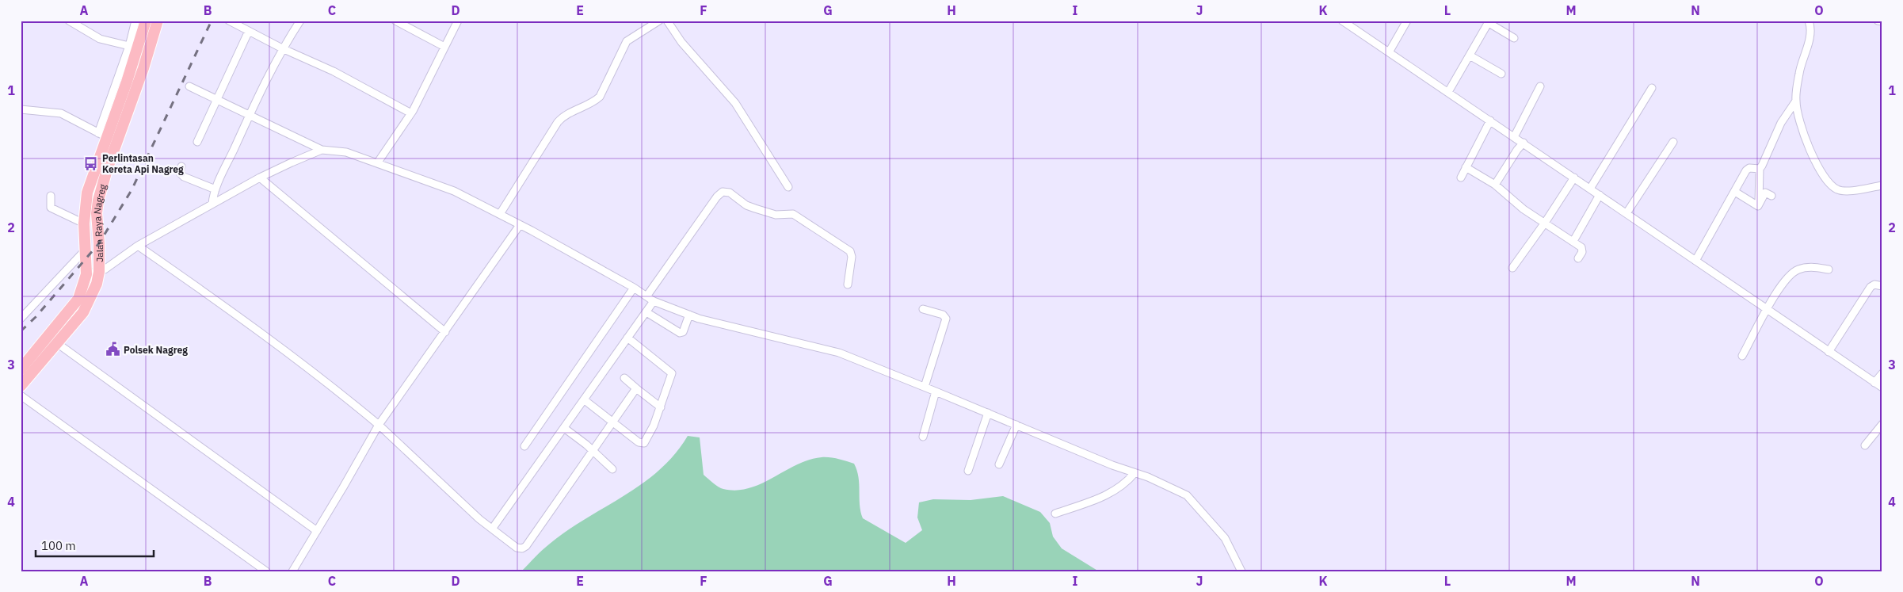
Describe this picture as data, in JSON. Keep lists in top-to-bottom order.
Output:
{
  "streets": {
    "highway": ["Jalan Raya Nagreg"]
  },
  "places": {
    "bus stop": ["Perlintasan Kereta Api Nagreg"],
    "public building": ["Polsek Nagreg"]
  },
  "scale_bar": "100 m",
  "grid": {
    "columns": [
      "A",
      "B",
      "C",
      "D",
      "E",
      "F",
      "G",
      "H",
      "I",
      "J",
      "K",
      "L",
      "M",
      "N",
      "O"
    ],
    "rows": [
      "1",
      "2",
      "3",
      "4"
    ]
  }
}
